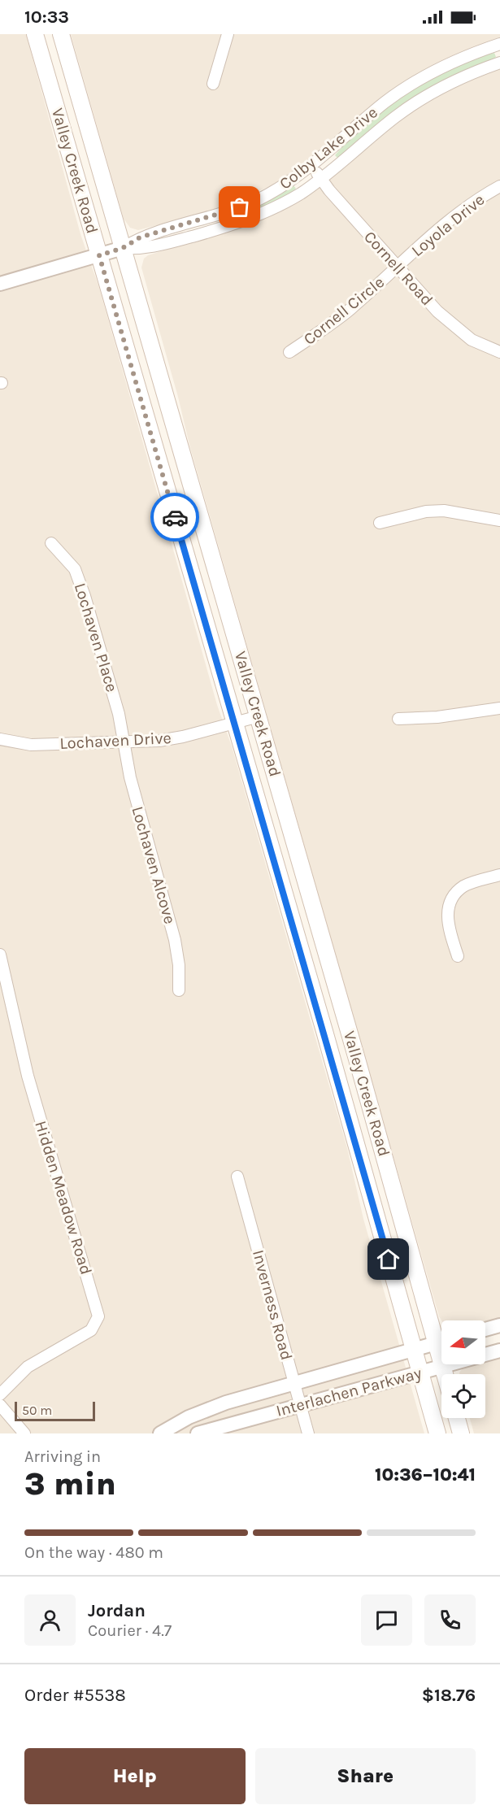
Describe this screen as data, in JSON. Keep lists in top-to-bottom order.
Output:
{
  "streets": {
    "main road": ["Valley Creek Road"],
    "street": [
      "Colby Lake Drive",
      "Loyola Drive",
      "Cornell Road",
      "Cornell Circle",
      "Lochaven Place",
      "Lochaven Drive",
      "Lochaven Alcove",
      "Hidden Meadow Road",
      "Inverness Road",
      "Interlachen Parkway"
    ]
  },
  "crossings": [
    ["Colby Lake Drive", "Valley Creek Road"],
    ["Colby Lake Drive", "Cornell Road"],
    ["Valley Creek Road", "Lochaven Drive"],
    ["Valley Creek Road", "Interlachen Parkway"],
    ["Loyola Drive", "Cornell Road"],
    ["Loyola Drive", "Cornell Circle"],
    ["Cornell Road", "Cornell Circle"],
    ["Lochaven Place", "Lochaven Drive"],
    ["Lochaven Place", "Lochaven Alcove"],
    ["Lochaven Drive", "Lochaven Alcove"],
    ["Inverness Road", "Interlachen Parkway"]
  ],
  "scale_bar": "50 m",
  "north": "left",
  "page": {
    "status": "10:33",
    "scale": "50 m",
    "heading": ["3 min", "Arriving in", "10:36–10:41"],
    "panel": [
      "Jordan",
      "Courier · 4.7",
      "Order #5538",
      "$18.76"
    ],
    "bar": "On the way · 480 m",
    "buttons": ["Help", "Share"]
  }
}
